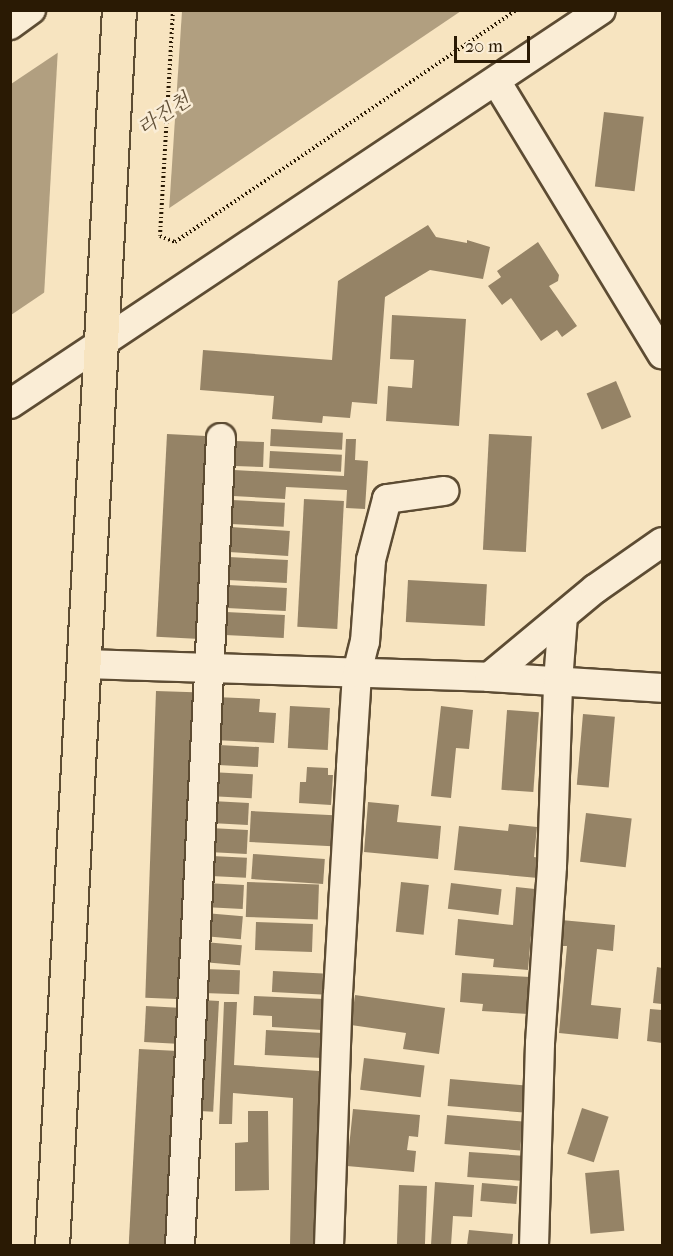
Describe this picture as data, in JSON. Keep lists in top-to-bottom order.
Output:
{
  "water": ["라진천"],
  "scale_bar": "20 m"
}
